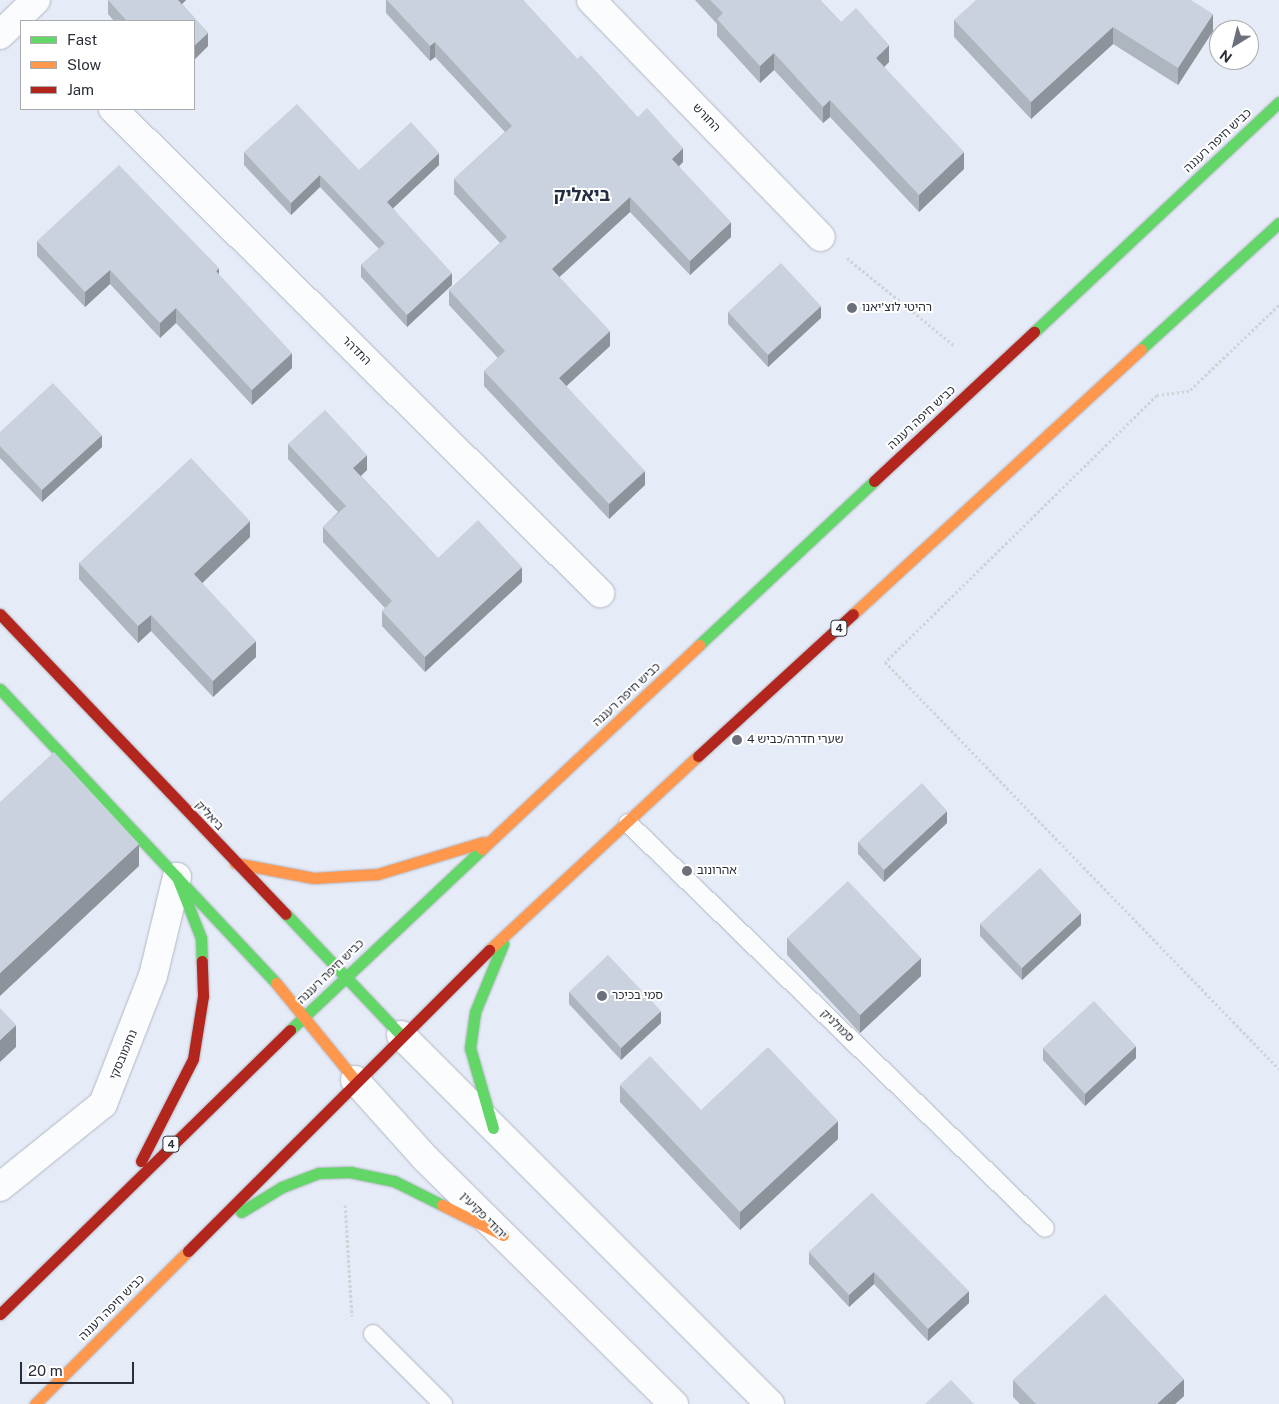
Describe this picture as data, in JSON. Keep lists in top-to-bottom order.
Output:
{
  "streets": {
    "main road": [
      "כביש חיפה רעננה",
      "4",
      "ביאליק",
      "יהודי פקיעין"
    ],
    "street": ["החורש", "התדהר", "נחומובסקי"],
    "lane": ["סמולניק"]
  },
  "crossings": [
    ["כביש חיפה רעננה", "ביאליק"],
    ["כביש חיפה רעננה", "סמולניק"],
    ["כביש חיפה רעננה", "יהודי פקיעין"]
  ],
  "districts": ["ביאליק"],
  "places": [
    "רהיטי לוצ'יאנו",
    "שערי חדרה/כביש 4",
    "אהרונוב",
    "סמי בכיכר"
  ],
  "legend": ["Fast", "Slow", "Jam"],
  "scale_bar": "20 m",
  "north": "bottom left"
}
